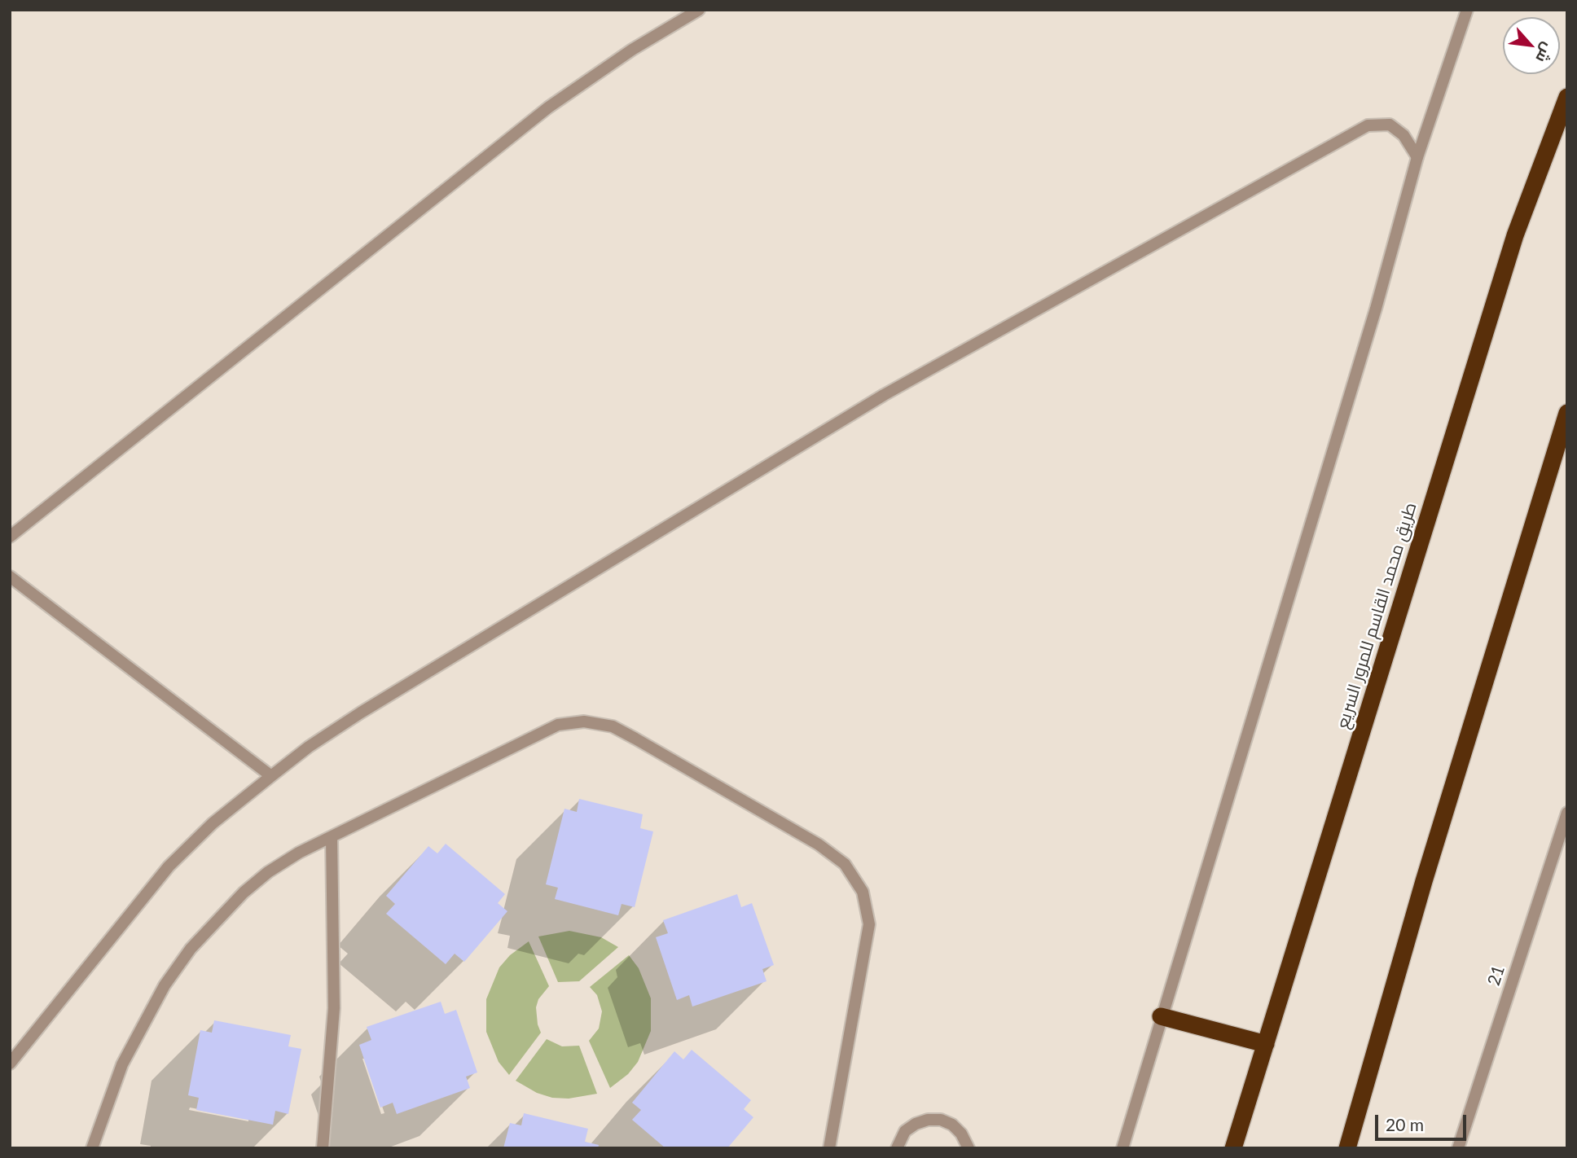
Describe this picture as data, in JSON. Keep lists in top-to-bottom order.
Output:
{
  "streets": {
    "highway": ["طريق محمد القاسم للمرور السريع"],
    "street": ["21"]
  },
  "scale_bar": "20 m",
  "north": "bottom right"
}
